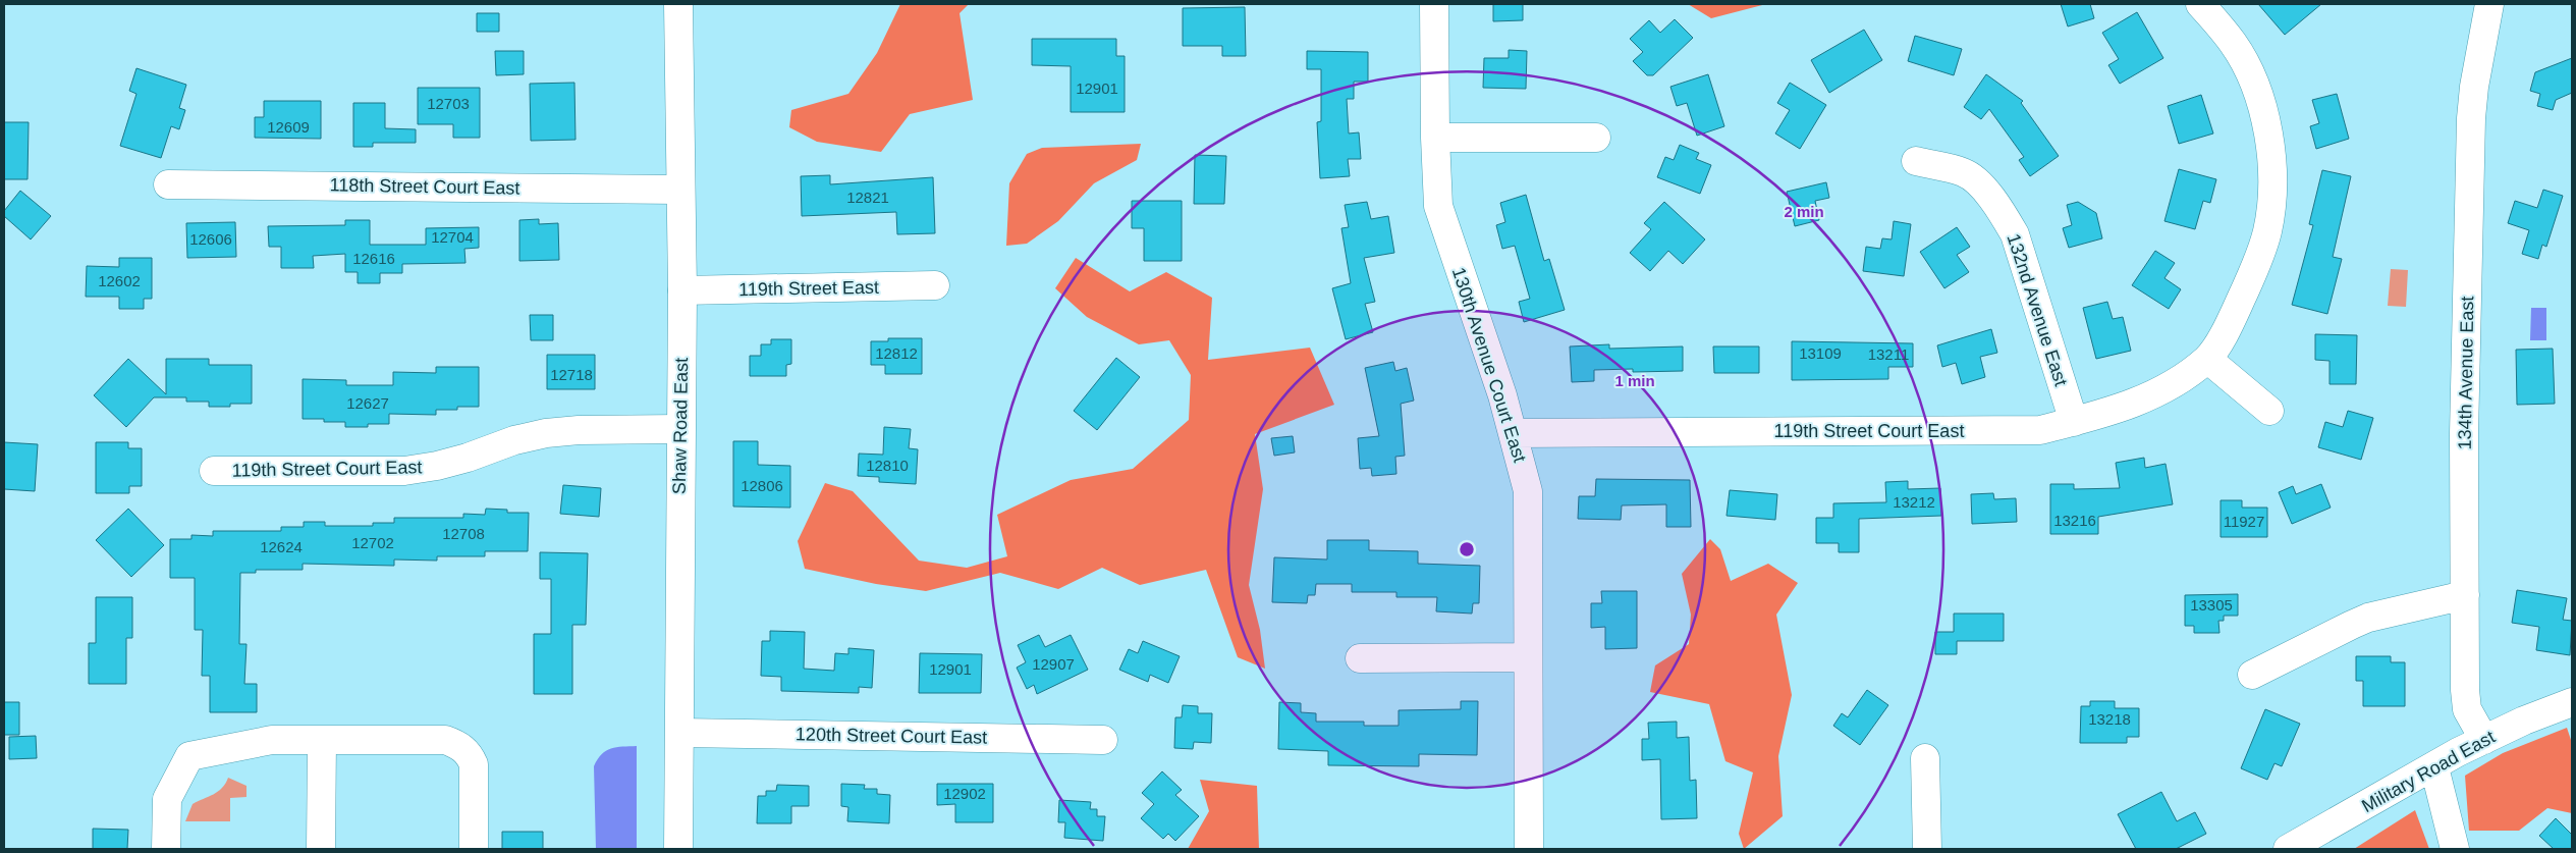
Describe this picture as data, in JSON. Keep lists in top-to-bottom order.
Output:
{
  "streets": {
    "street": [
      "118th Street Court East",
      "119th Street East",
      "132nd Avenue East",
      "130th Avenue Court East",
      "134th Avenue East",
      "Shaw Road East",
      "119th Street Court East",
      "120th Street Court East",
      "Military Road East"
    ]
  },
  "crossings": [
    ["118th Street Court East", "Shaw Road East"],
    ["119th Street East", "Shaw Road East"],
    ["132nd Avenue East", "119th Street Court East"],
    ["130th Avenue Court East", "119th Street Court East"],
    ["134th Avenue East", "Military Road East"],
    ["Shaw Road East", "119th Street Court East"],
    ["Shaw Road East", "120th Street Court East"]
  ],
  "house_numbers": [
    "12901",
    "12703",
    "12609",
    "12821",
    "12704",
    "12606",
    "12616",
    "12602",
    "12812",
    "13109",
    "13211",
    "12718",
    "12627",
    "12810",
    "12806",
    "13212",
    "13216",
    "11927",
    "12708",
    "12702",
    "12624",
    "13305",
    "12907",
    "12901",
    "13218",
    "12902"
  ],
  "rings": ["2 min", "1 min"]
}
